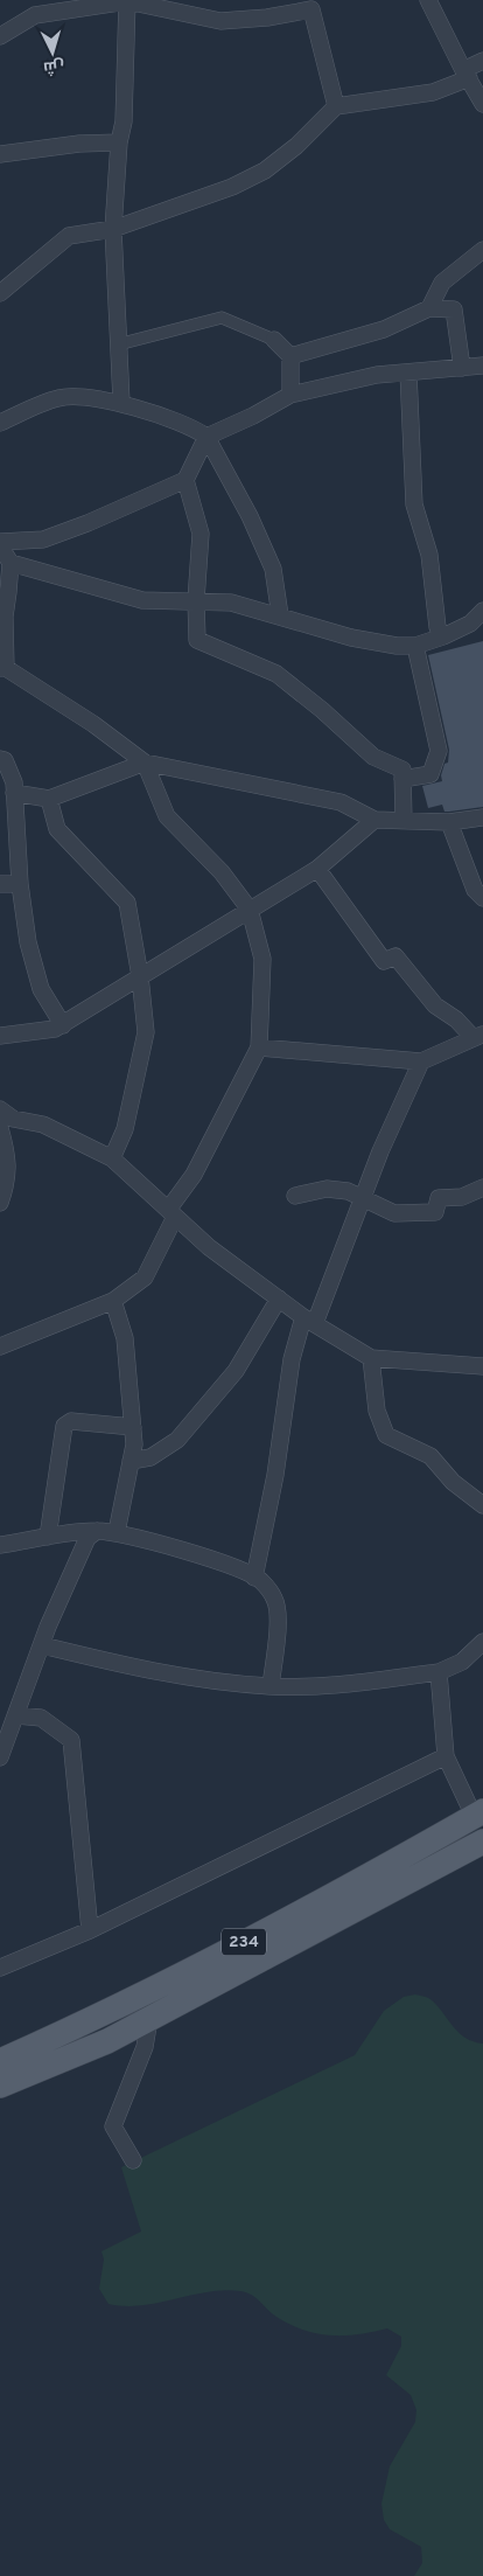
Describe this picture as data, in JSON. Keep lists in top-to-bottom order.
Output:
{
  "streets": {
    "main road": ["234"]
  },
  "north": "bottom"
}
